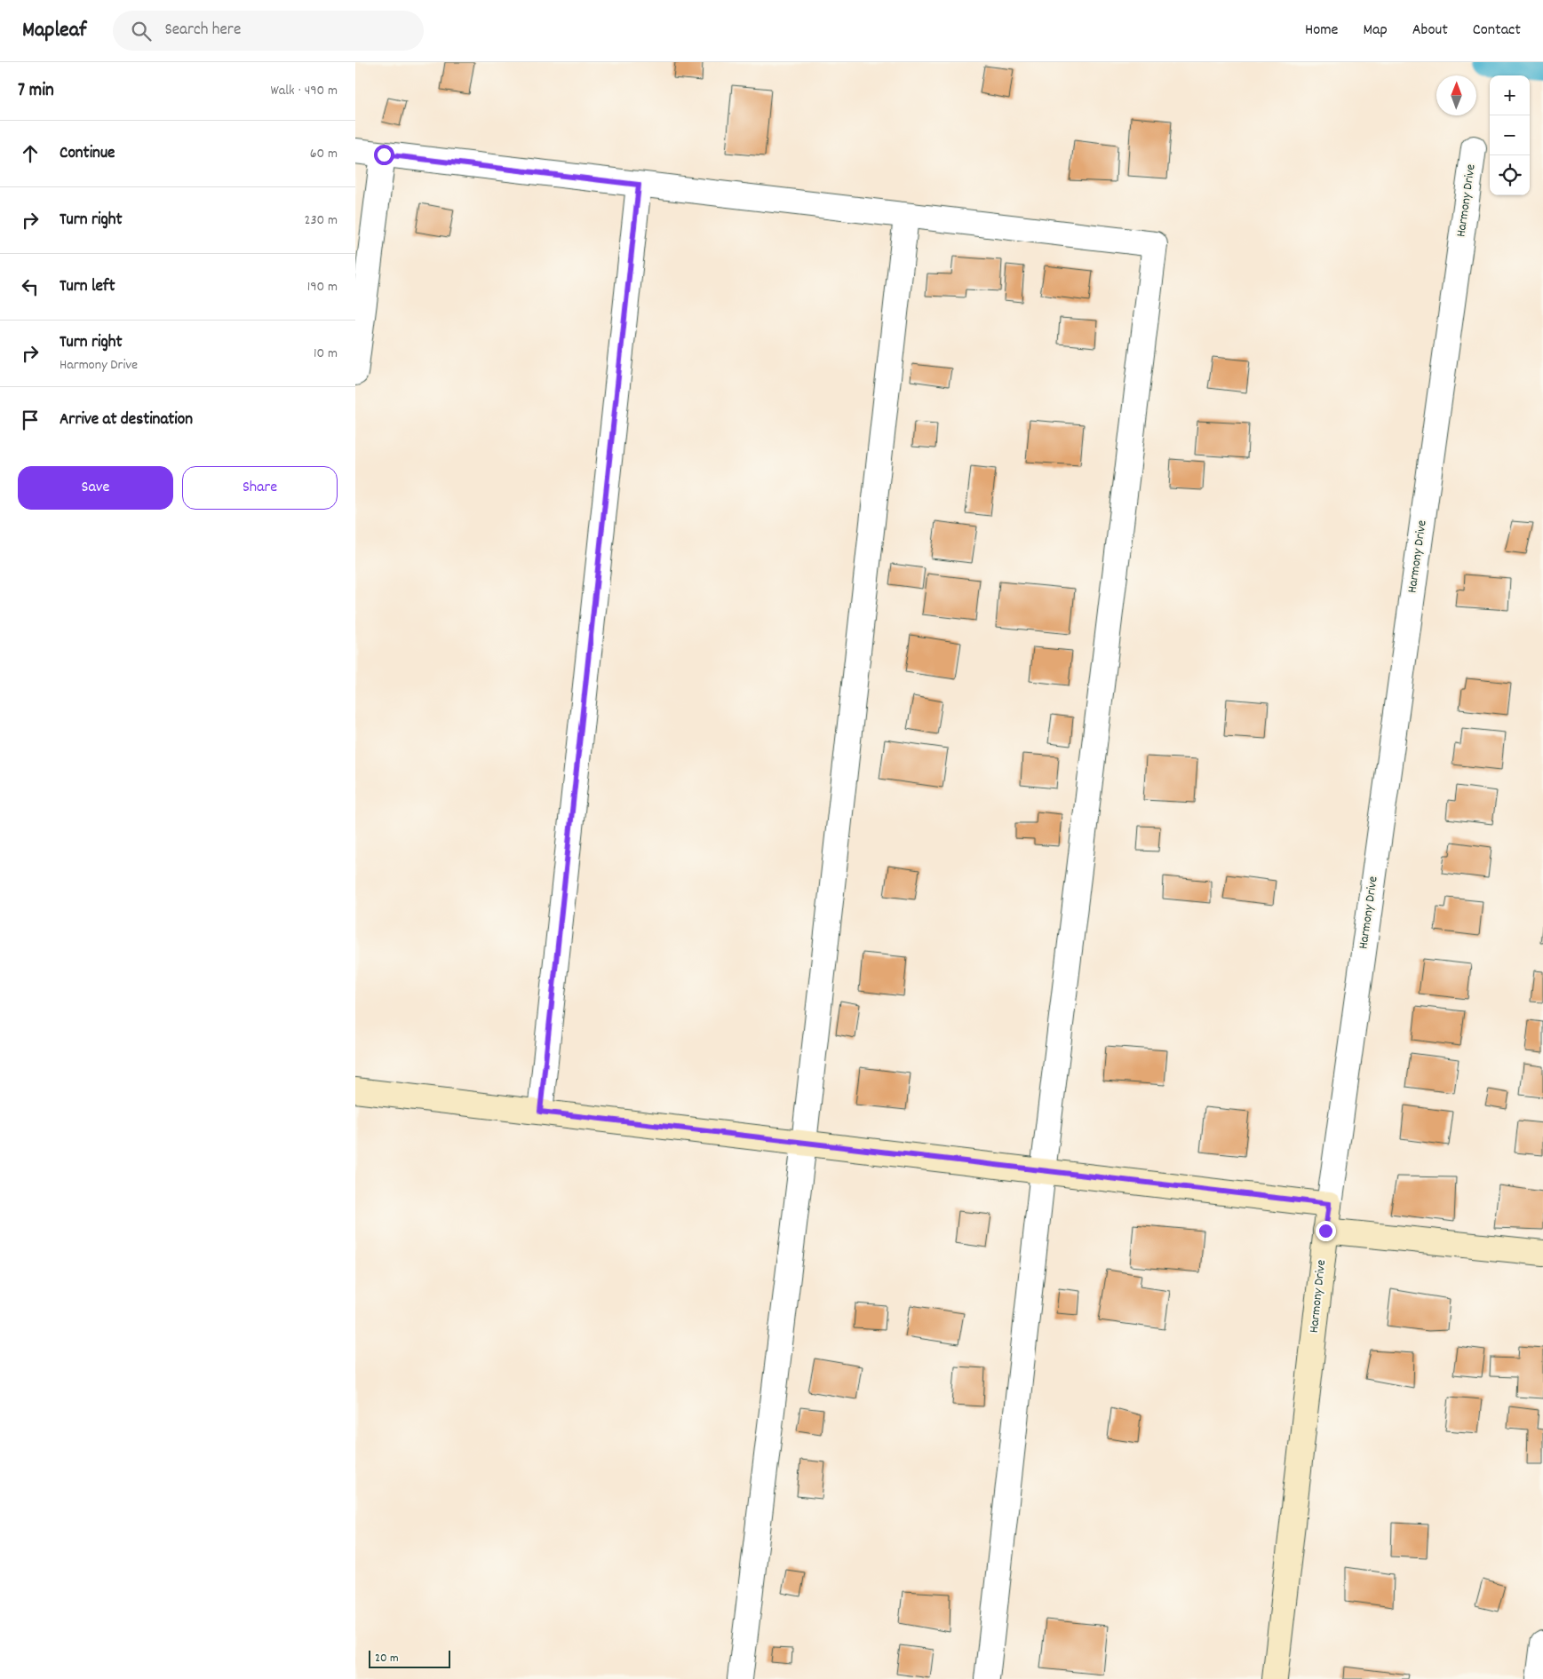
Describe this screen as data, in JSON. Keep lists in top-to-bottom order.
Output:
{
  "streets": {
    "street": ["Harmony Drive"]
  },
  "scale_bar": "20 m",
  "north": "top",
  "page": {
    "header": "Mapleaf",
    "search": "Search here",
    "nav": [
      "Home",
      "Map",
      "About",
      "Contact"
    ],
    "heading": ["7 min", "Walk · 490 m"],
    "map_buttons": ["+", "−"],
    "list": [
      ["Continue", "60 m"],
      ["Turn right", "230 m"],
      ["Turn left", "190 m"],
      ["Turn right", "Harmony Drive", "10 m"],
      "Arrive at destination"
    ],
    "buttons": ["Save", "Share"],
    "scale": "20 m"
  }
}
